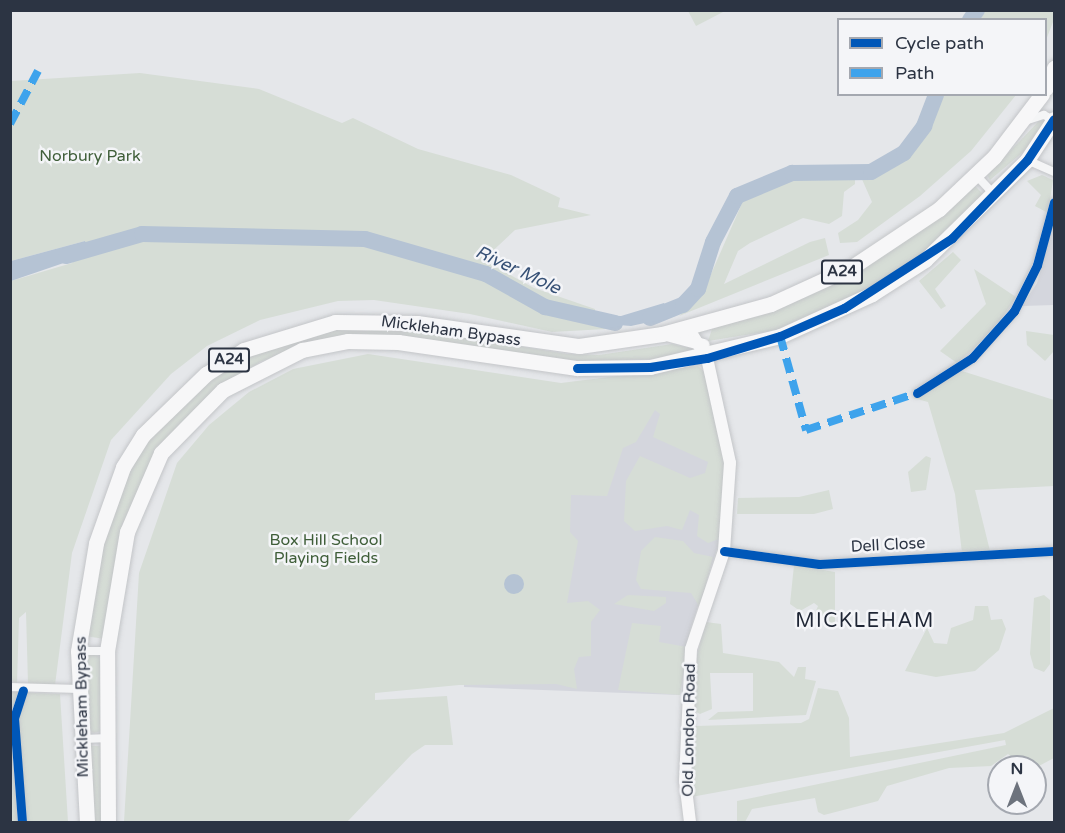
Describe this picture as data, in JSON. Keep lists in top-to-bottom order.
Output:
{
  "streets": {
    "highway": ["A24", "Mickleham Bypass"],
    "main road": ["Old London Road"],
    "street": ["Dell Close"]
  },
  "crossings": [
    ["Mickleham Bypass", "Old London Road"],
    ["Dell Close", "Old London Road"]
  ],
  "districts": ["MICKLEHAM"],
  "water": ["River Mole"],
  "parks": ["Norbury Park", "Box Hill School Playing Fields"],
  "legend": ["Cycle path", "Path"],
  "north": "top"
}
